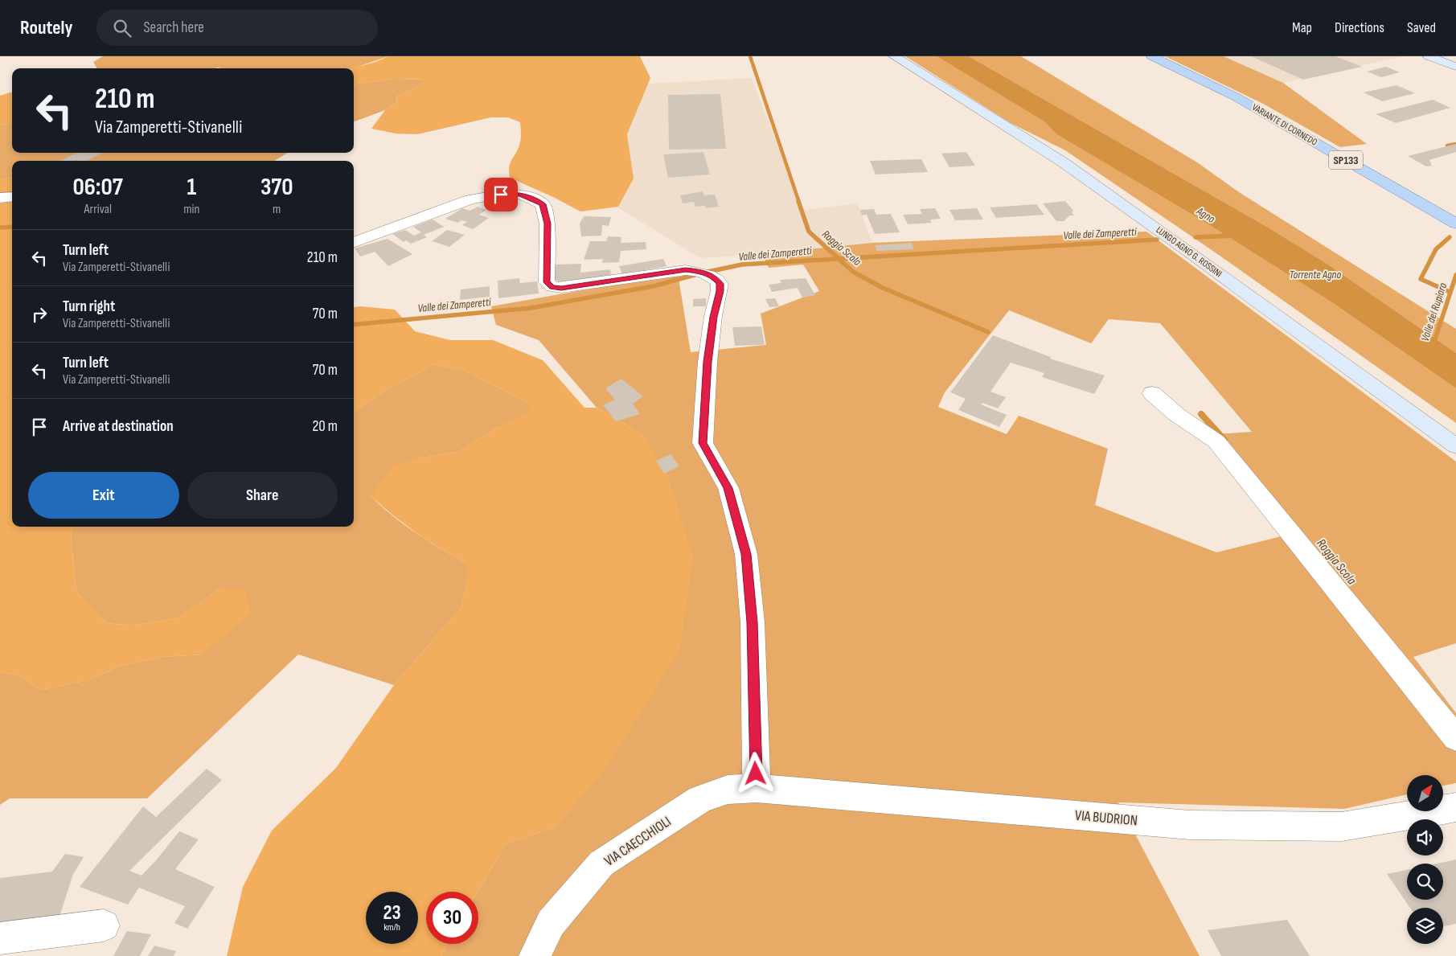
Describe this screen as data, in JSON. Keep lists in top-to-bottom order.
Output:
{
  "streets": {
    "main road": ["VARIANTE DI CORNEDO", "SP133", "LUNGO AGNO G. ROSSINI"],
    "street": ["VIA BUDRION", "VIA CAECCHIOLI"]
  },
  "crossings": [
    ["VIA BUDRION", "VIA CAECCHIOLI"]
  ],
  "water": [
    "Agno",
    "Valle dei Zamperetti",
    "Roggia Scola",
    "Torrente Agno",
    "Valle del Rupiaro"
  ],
  "north": "top right",
  "page": {
    "header": "Routely",
    "search": "Search here",
    "nav": ["Map", "Directions", "Saved"],
    "turn": ["210 m", "Via Zamperetti-Stivanelli"],
    "eta": [
      "06:07",
      "Arrival",
      "1",
      "min",
      "370",
      "m"
    ],
    "list": [
      {
        "name": "Turn left",
        "note": "Via Zamperetti-Stivanelli",
        "value": "210 m"
      },
      {
        "name": "Turn right",
        "note": "Via Zamperetti-Stivanelli",
        "value": "70 m"
      },
      {
        "name": "Turn left",
        "note": "Via Zamperetti-Stivanelli",
        "value": "70 m"
      },
      {
        "name": "Arrive at destination",
        "value": "20 m"
      }
    ],
    "buttons": ["Exit", "Share"],
    "speed": "23 km/h",
    "limit": "30"
  }
}
